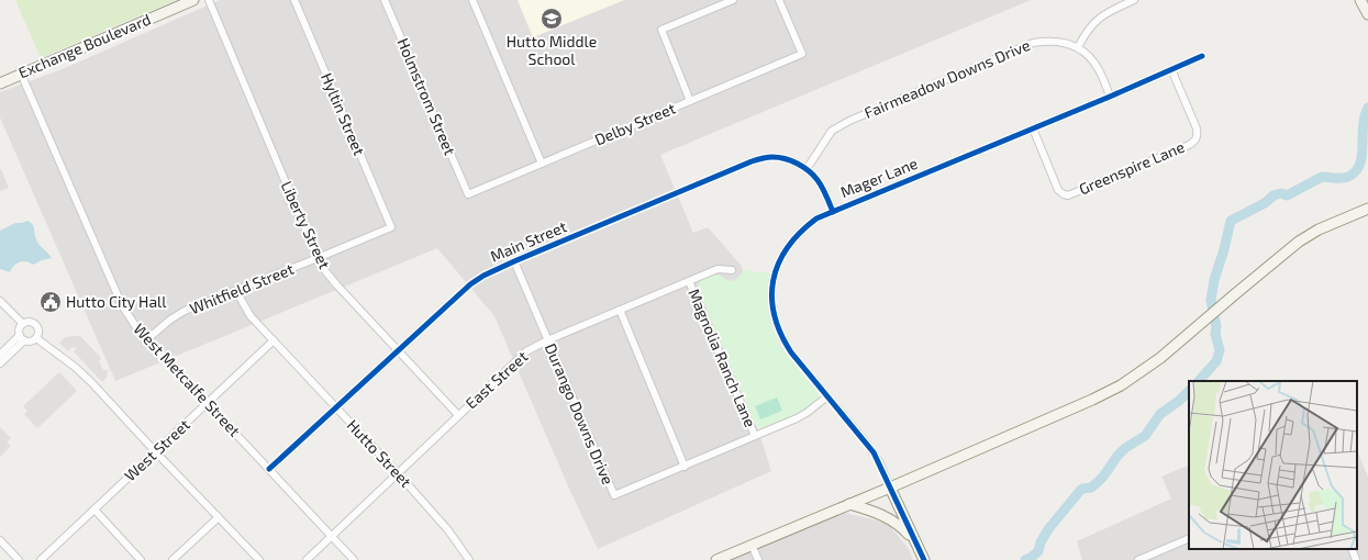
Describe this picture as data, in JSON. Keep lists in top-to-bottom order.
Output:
{
  "streets": {
    "main road": ["Exchange Boulevard", "Mager Lane"],
    "street": [
      "Fairmeadow Downs Drive",
      "Holmstrom Street",
      "Hyltin Street",
      "Delby Street",
      "Greenspire Lane",
      "Liberty Street",
      "Main Street",
      "Whitfield Street",
      "Magnolia Ranch Lane",
      "West Metcalfe Street",
      "East Street",
      "Durango Downs Drive",
      "West Street",
      "Hutto Street"
    ]
  },
  "crossings": [
    ["Exchange Boulevard", "West Metcalfe Street"],
    ["Fairmeadow Downs Drive", "Mager Lane"],
    ["Fairmeadow Downs Drive", "Main Street"],
    ["Holmstrom Street", "Delby Street"],
    ["Hyltin Street", "Whitfield Street"],
    ["Greenspire Lane", "Mager Lane"],
    ["Mager Lane", "Main Street"],
    ["Mager Lane", "Durango Downs Drive"],
    ["Liberty Street", "Main Street"],
    ["Liberty Street", "Whitfield Street"],
    ["Liberty Street", "East Street"],
    ["Main Street", "West Metcalfe Street"],
    ["Main Street", "Durango Downs Drive"],
    ["Main Street", "Hutto Street"],
    ["Whitfield Street", "West Metcalfe Street"],
    ["Whitfield Street", "Hutto Street"],
    ["Magnolia Ranch Lane", "East Street"],
    ["Magnolia Ranch Lane", "Durango Downs Drive"],
    ["West Metcalfe Street", "East Street"],
    ["West Metcalfe Street", "West Street"],
    ["East Street", "Durango Downs Drive"],
    ["East Street", "Hutto Street"],
    ["West Street", "Hutto Street"]
  ],
  "places": {
    "school or university": ["Hutto Middle School"],
    "public building": ["Hutto City Hall"]
  }
}
